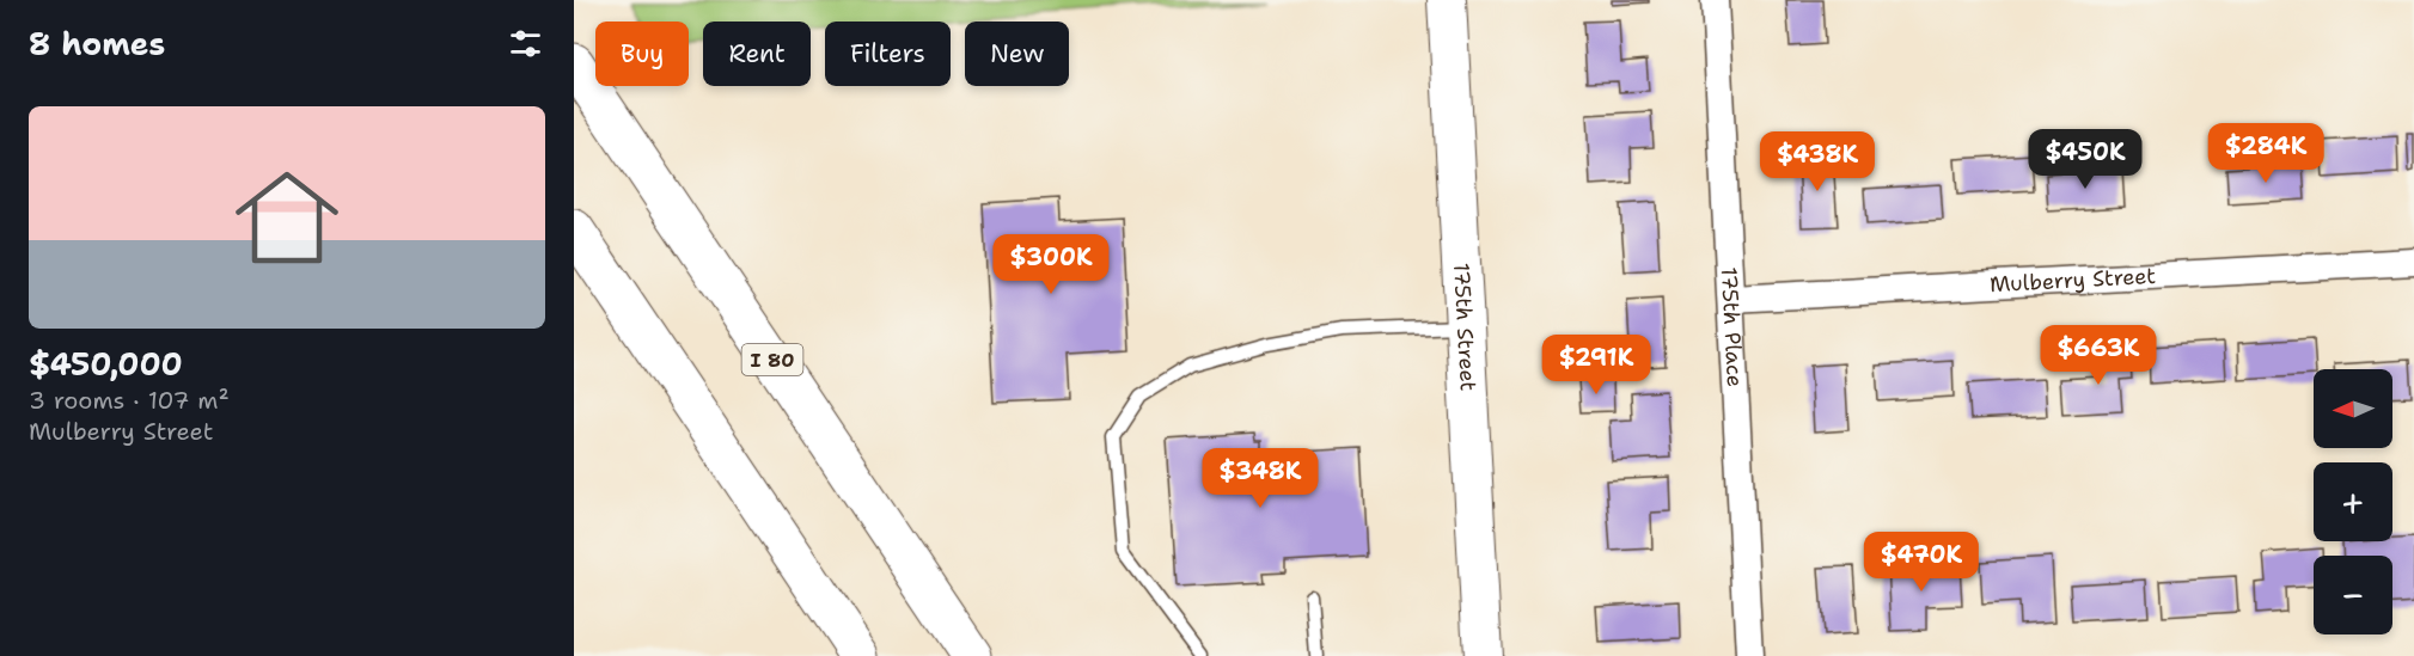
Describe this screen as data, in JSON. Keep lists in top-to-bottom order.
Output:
{
  "streets": {
    "highway": ["I 80"],
    "main road": ["175th Street"],
    "street": ["Mulberry Street", "175th Place"]
  },
  "crossings": [
    ["Mulberry Street", "175th Place"]
  ],
  "north": "left",
  "page": {
    "heading": "8 homes",
    "chip": [
      "Buy",
      "Rent",
      "Filters",
      "New"
    ],
    "list": [
      {
        "name": "$450,000",
        "note": "3 rooms · 107 m² · Mulberry Street"
      }
    ],
    "price": [
      "$284K",
      "$450K",
      "$438K",
      "$300K",
      "$663K",
      "$291K",
      "$348K",
      "$470K"
    ],
    "map_buttons": ["+", "−"]
  }
}
